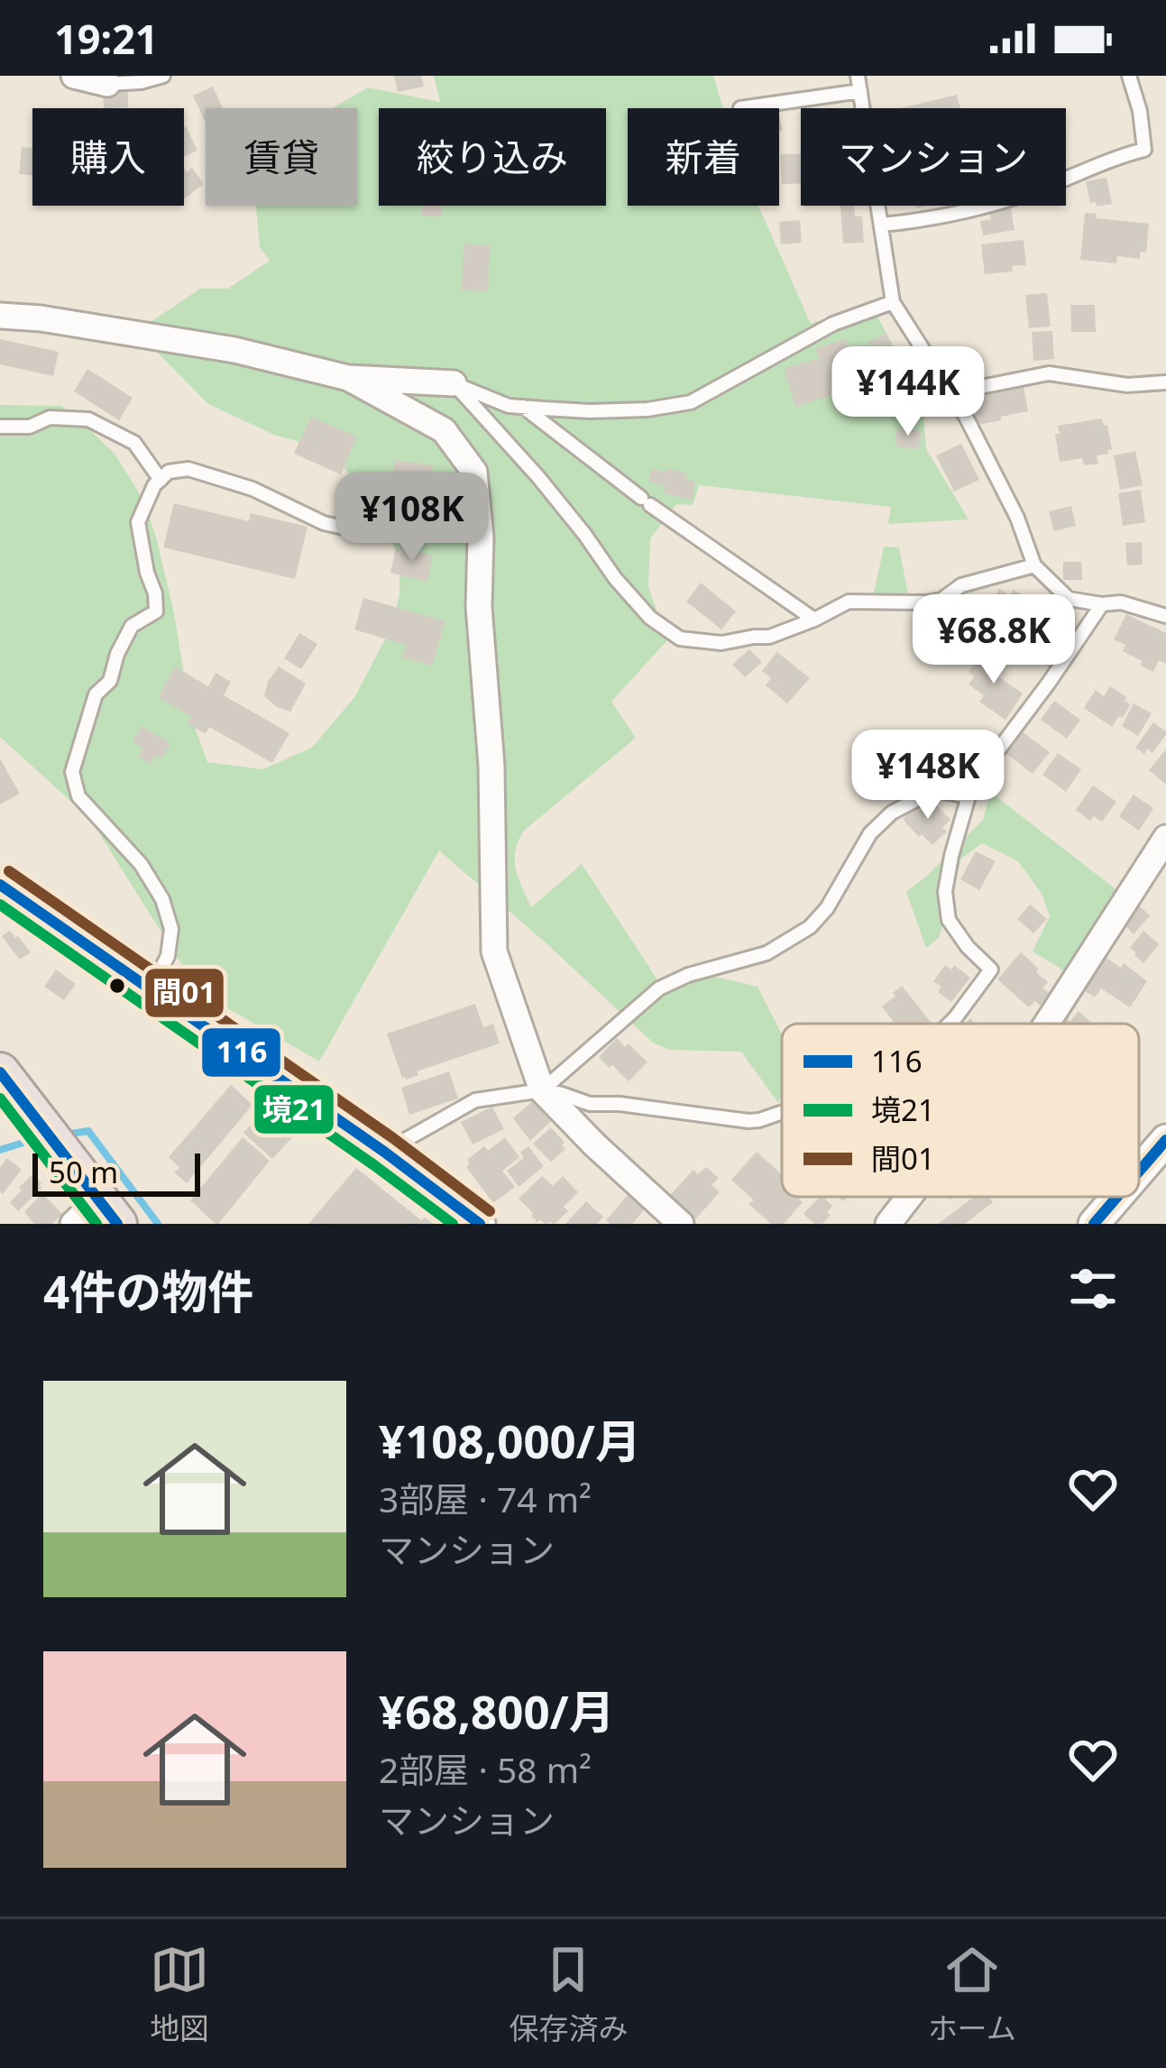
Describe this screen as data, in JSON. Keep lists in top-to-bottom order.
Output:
{
  "lines": ["transit line 間01", "transit line 116", "transit line 境21"],
  "legend": ["116", "境21", "間01"],
  "scale_bar": "50 m",
  "page": {
    "status": "19:21",
    "chip": [
      "購入",
      "賃貸",
      "絞り込み",
      "新着",
      "マンション"
    ],
    "price": [
      "¥144K",
      "¥108K",
      "¥68.8K",
      "¥148K"
    ],
    "scale": "50 m",
    "heading": "4件の物件",
    "list": [
      {
        "name": "¥108,000/月",
        "note": "3部屋 · 74 m² · マンション"
      },
      {
        "name": "¥68,800/月",
        "note": "2部屋 · 58 m² · マンション"
      }
    ],
    "tabs": ["地図", "保存済み", "ホーム"]
  }
}
